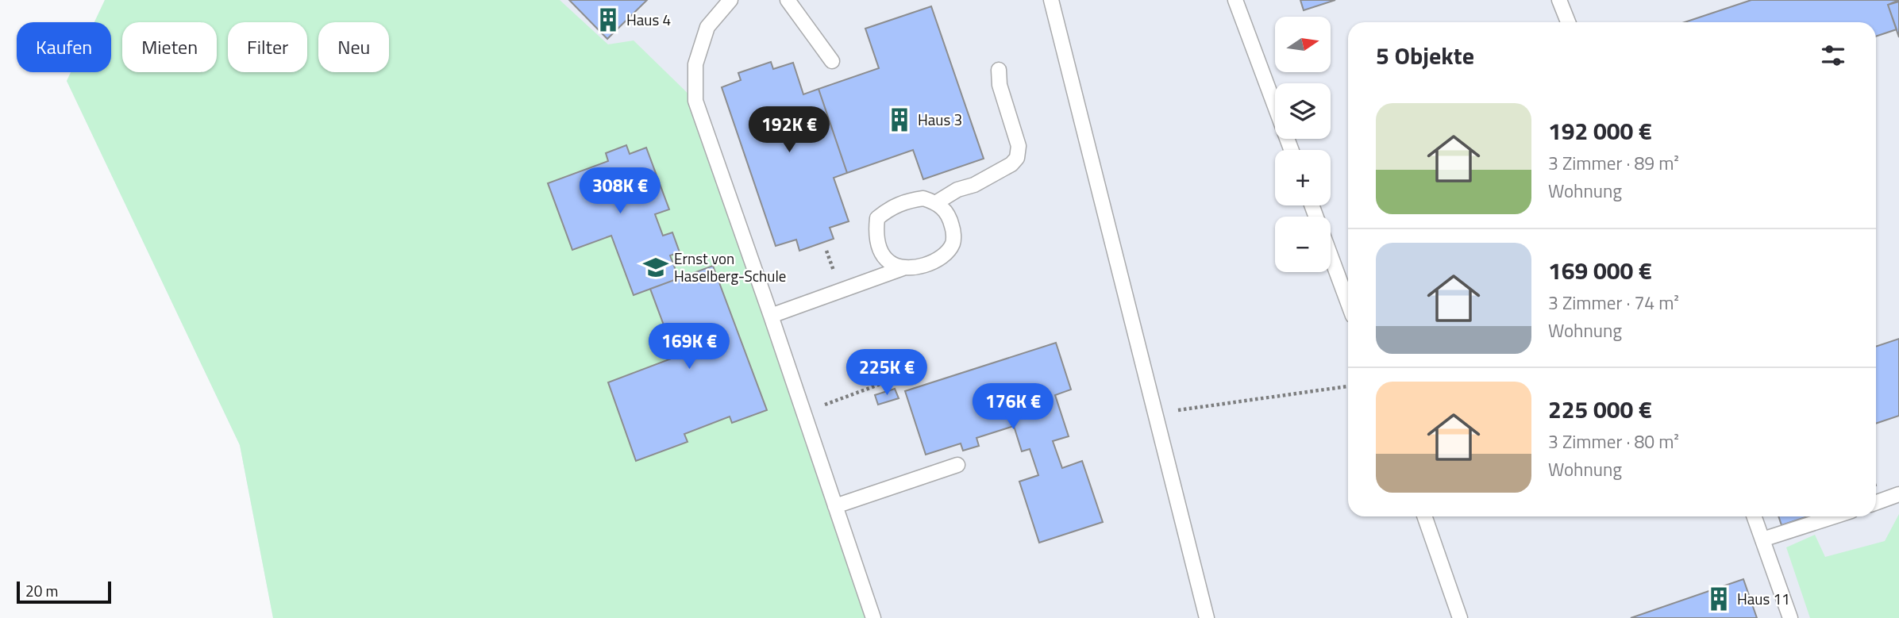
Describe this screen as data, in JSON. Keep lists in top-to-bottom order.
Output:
{
  "places": {
    "building": ["Haus 4", "Haus 3", "Haus 11"],
    "school or university": ["Ernst von Haselberg-Schule"]
  },
  "scale_bar": "20 m",
  "north": "right",
  "page": {
    "map_buttons": ["+", "−"],
    "chip": [
      "Kaufen",
      "Mieten",
      "Filter",
      "Neu"
    ],
    "heading": "5 Objekte",
    "list": [
      {
        "name": "192 000 €",
        "note": "3 Zimmer · 89 m² · Wohnung"
      },
      {
        "name": "169 000 €",
        "note": "3 Zimmer · 74 m² · Wohnung"
      },
      {
        "name": "225 000 €",
        "note": "3 Zimmer · 80 m² · Wohnung"
      }
    ],
    "price": [
      "192K €",
      "308K €",
      "169K €",
      "225K €",
      "176K €"
    ],
    "scale": "20 m"
  }
}
